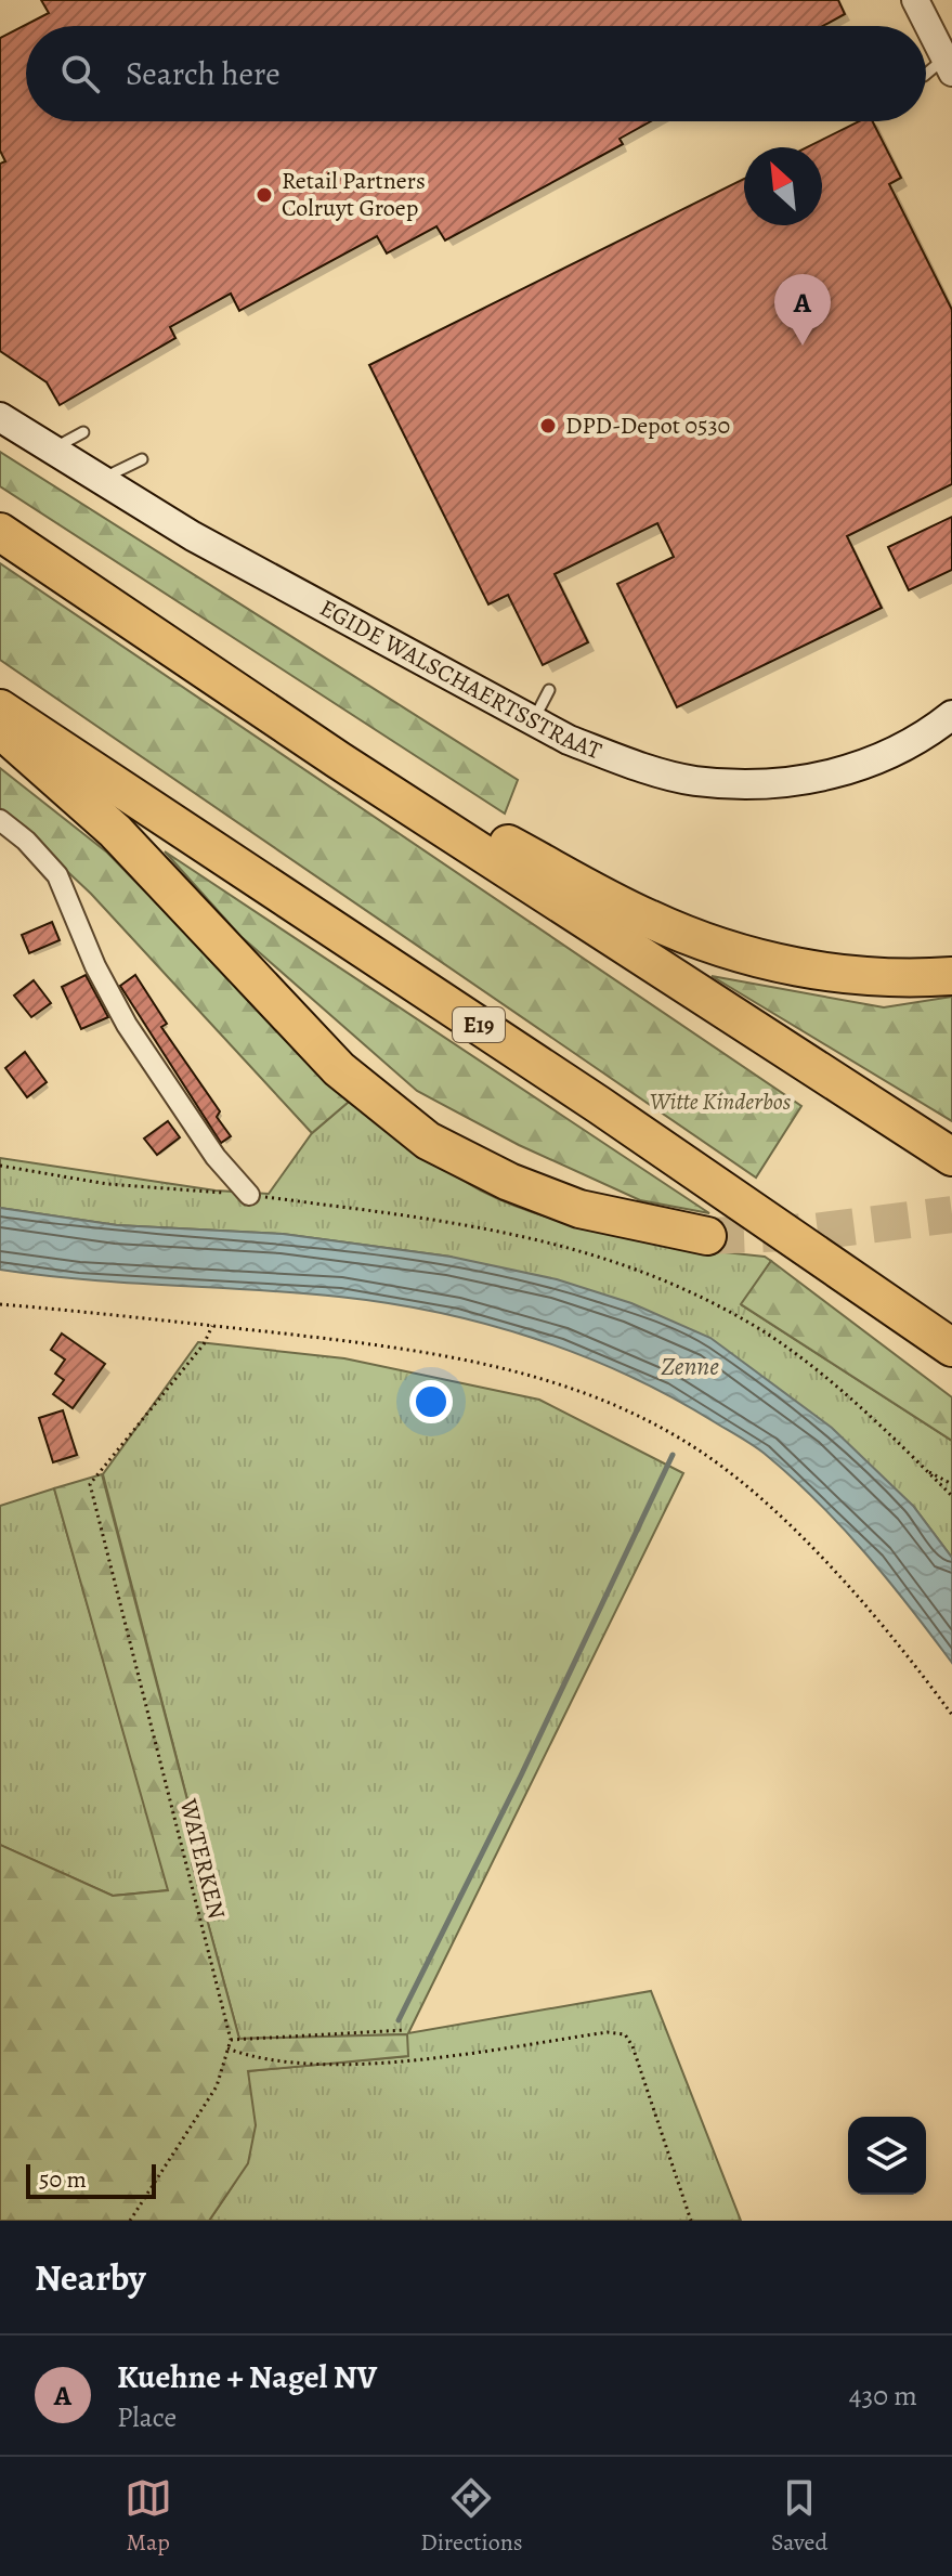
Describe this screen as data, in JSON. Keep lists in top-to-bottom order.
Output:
{
  "streets": {
    "highway": ["E19"],
    "main road": ["EGIDE WALSCHAERTSSTRAAT"],
    "path": ["WATERKEN"]
  },
  "water": ["Zenne"],
  "parks": ["Witte Kinderbos"],
  "places": ["Retail Partners Colruyt Groep", "DPD-Depot 0530"],
  "scale_bar": "50 m",
  "north": "top left",
  "page": {
    "search": "Search here",
    "pins": "A",
    "scale": "50 m",
    "heading": "Nearby",
    "list": [
      {
        "mark": "A",
        "name": "Kuehne + Nagel NV",
        "note": "Place",
        "value": "430 m"
      }
    ],
    "nav": ["Map", "Directions", "Saved"]
  }
}
